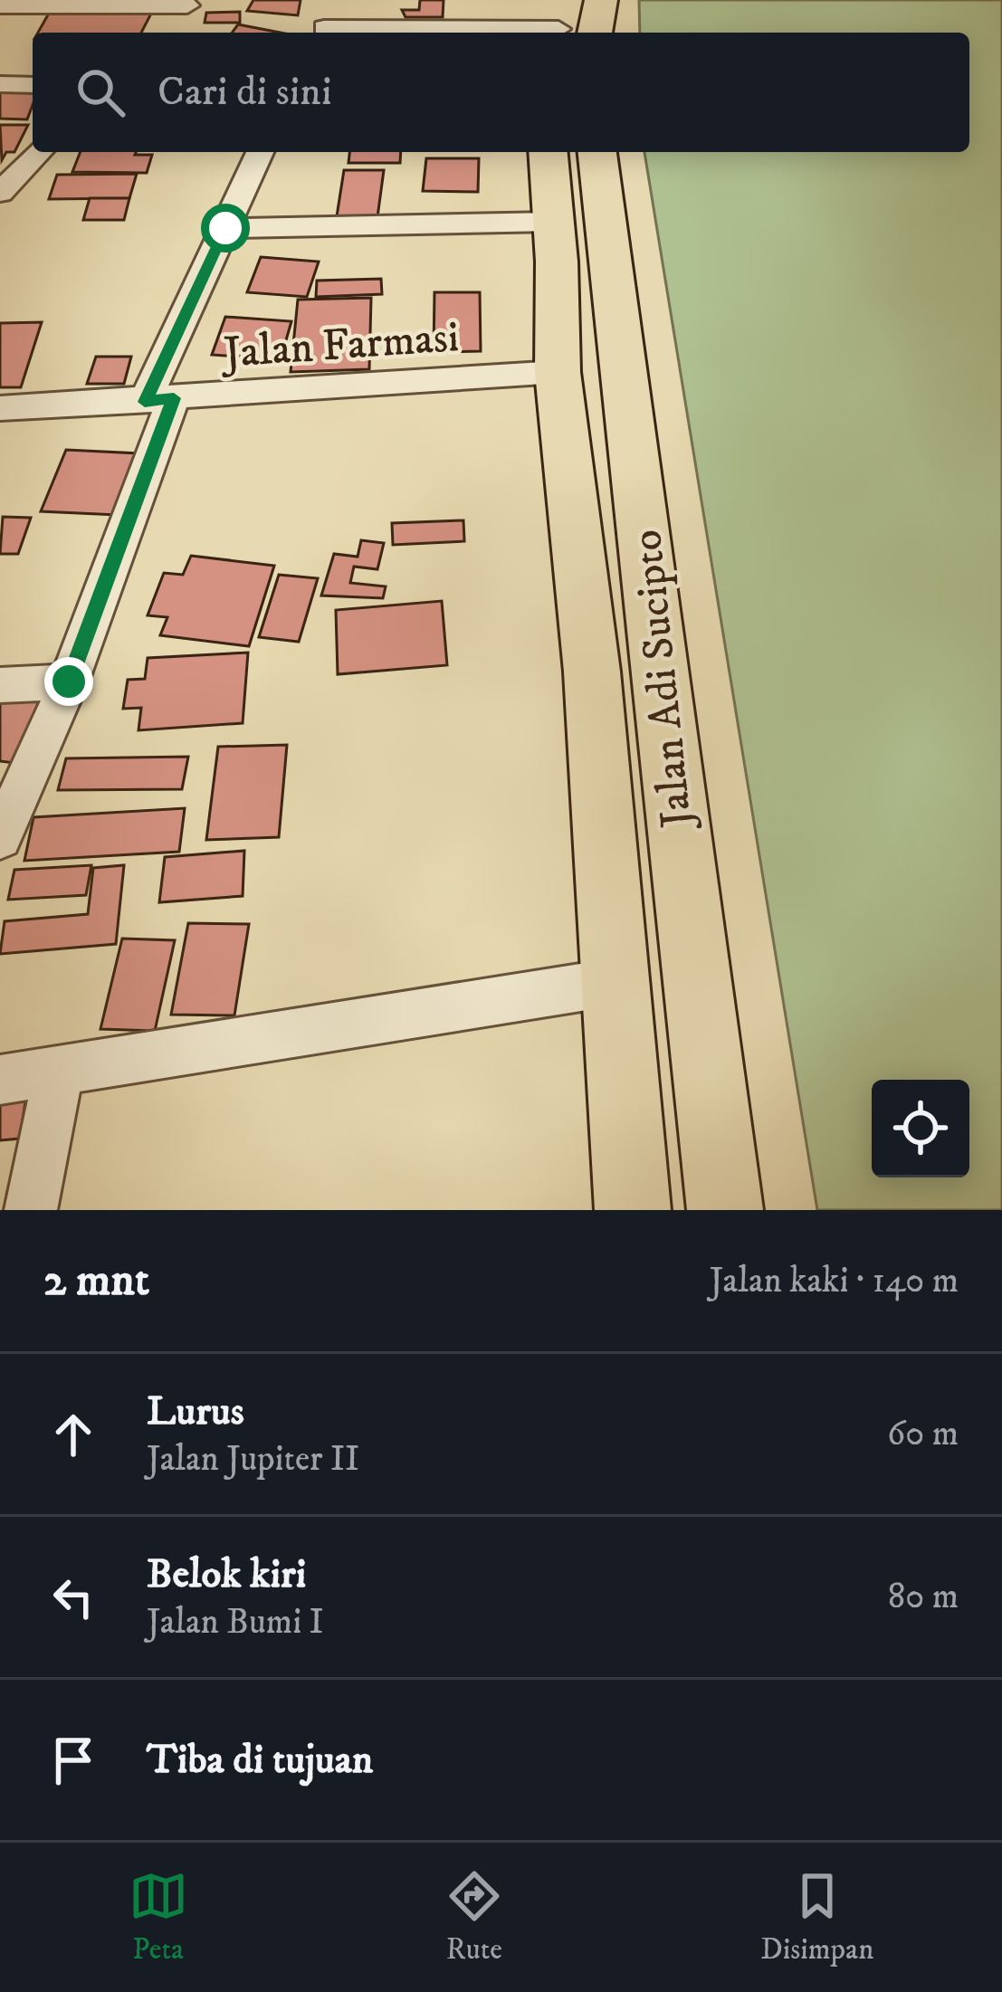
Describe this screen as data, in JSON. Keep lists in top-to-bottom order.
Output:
{
  "streets": {
    "highway": ["Jalan Adi Sucipto"],
    "street": ["Jalan Farmasi"]
  },
  "crossings": [
    ["Jalan Farmasi", "Jalan Adi Sucipto"]
  ],
  "page": {
    "search": "Cari di sini",
    "heading": ["2 mnt", "Jalan kaki · 140 m"],
    "list": [
      ["Lurus", "Jalan Jupiter II", "60 m"],
      ["Belok kiri", "Jalan Bumi I", "80 m"],
      "Tiba di tujuan"
    ],
    "nav": ["Peta", "Rute", "Disimpan"]
  }
}
